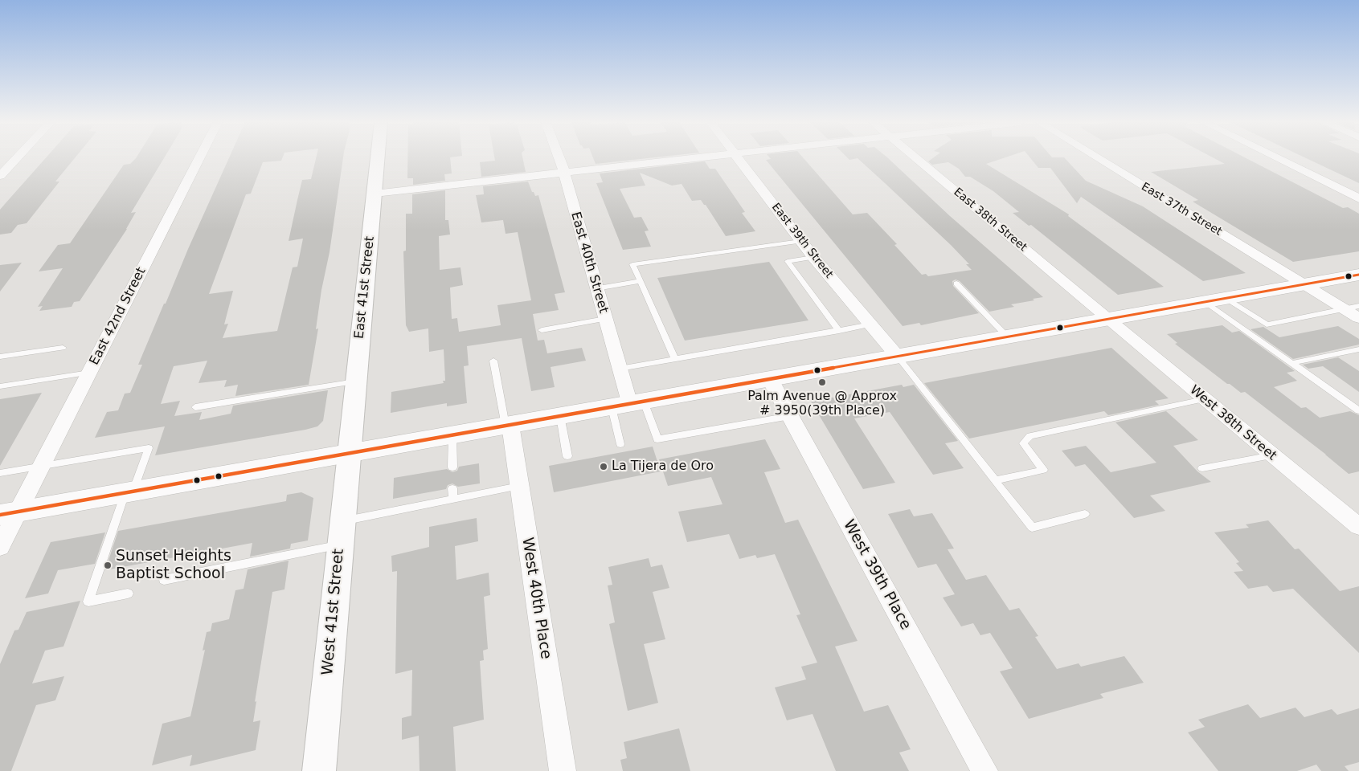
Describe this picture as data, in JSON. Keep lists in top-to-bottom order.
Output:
{
  "streets": {
    "street": [
      "East 37th Street",
      "East 38th Street",
      "East 39th Street",
      "East 40th Street",
      "East 41st Street",
      "East 42nd Street",
      "West 38th Street",
      "West 39th Place",
      "West 40th Place",
      "West 41st Street"
    ]
  },
  "crossings": [
    ["East 38th Street", "West 38th Street"],
    ["East 41st Street", "West 41st Street"]
  ],
  "places": ["Palm Avenue @ Approx # 3950(39th Place)", "La Tijera de Oro", "Sunset Heights Baptist School"]
}
